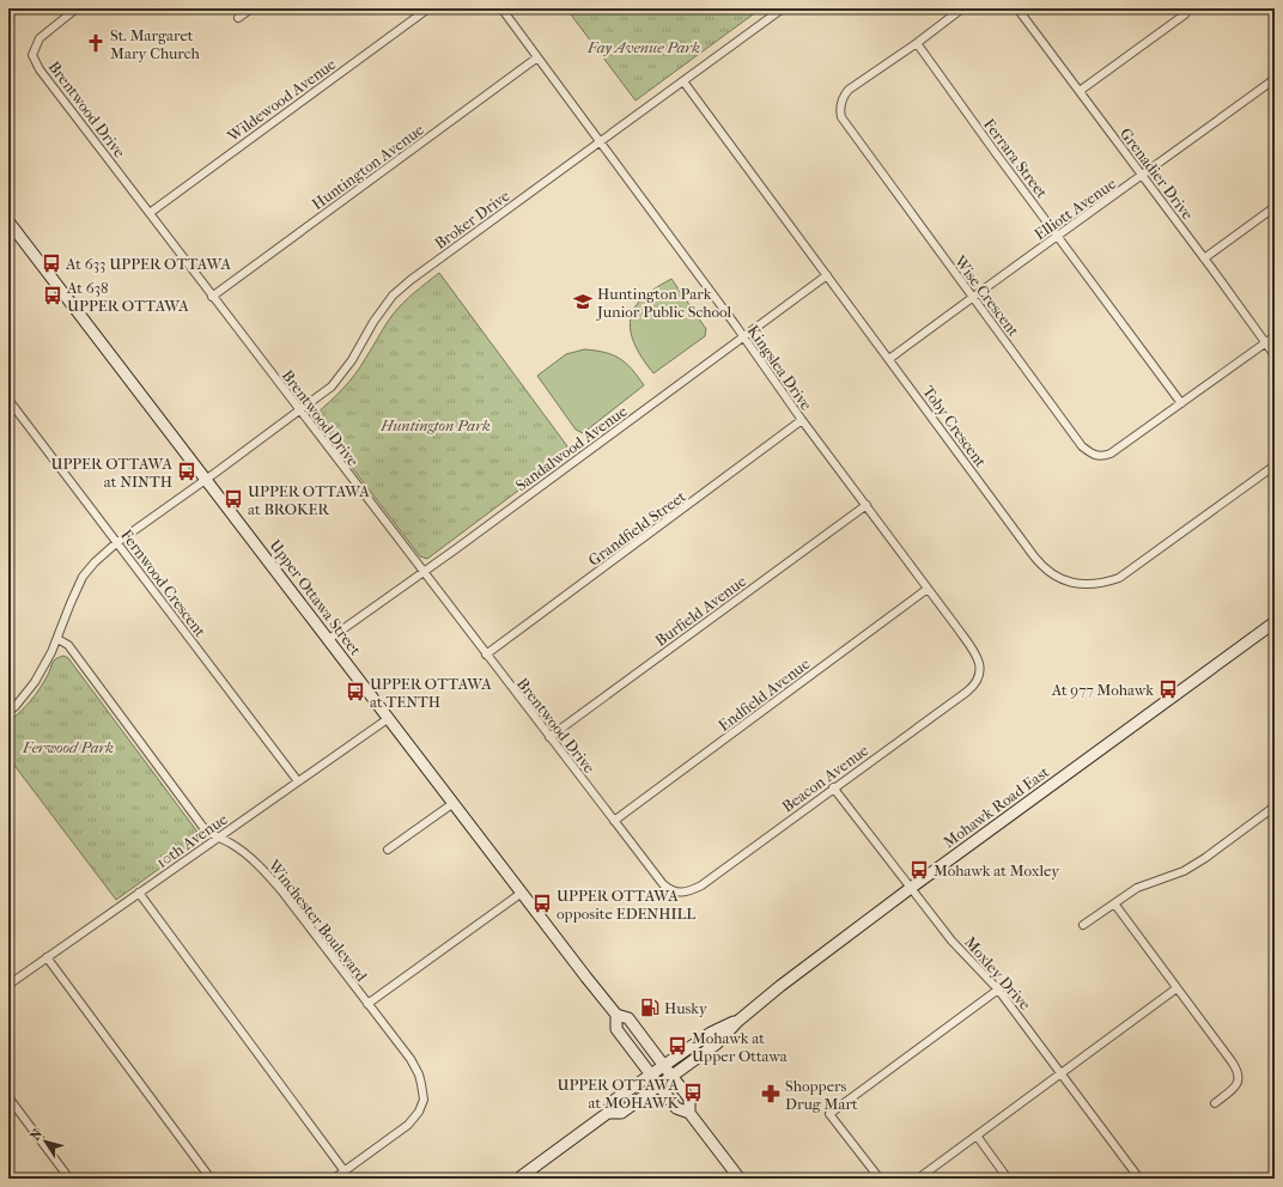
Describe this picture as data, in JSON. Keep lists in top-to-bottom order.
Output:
{
  "streets": {
    "main road": ["Upper Ottawa Street", "Mohawk Road East"],
    "street": [
      "Wildewood Avenue",
      "Brentwood Drive",
      "Ferrara Street",
      "Huntington Avenue",
      "Grenadier Drive",
      "Elliott Avenue",
      "Broker Drive",
      "Wise Crescent",
      "Kingslea Drive",
      "Toby Crescent",
      "Sandalwood Avenue",
      "Grandfield Street",
      "Fernwood Crescent",
      "Burfield Avenue",
      "Endfield Avenue",
      "Beacon Avenue",
      "10th Avenue",
      "Winchester Boulevard",
      "Moxley Drive"
    ]
  },
  "crossings": [
    ["Wildewood Avenue", "Brentwood Drive"],
    ["Brentwood Drive", "Huntington Avenue"],
    ["Brentwood Drive", "Broker Drive"],
    ["Brentwood Drive", "Sandalwood Avenue"],
    ["Brentwood Drive", "Grandfield Street"],
    ["Brentwood Drive", "Burfield Avenue"],
    ["Brentwood Drive", "Endfield Avenue"],
    ["Brentwood Drive", "Beacon Avenue"],
    ["Ferrara Street", "Elliott Avenue"],
    ["Ferrara Street", "Wise Crescent"],
    ["Huntington Avenue", "Kingslea Drive"],
    ["Grenadier Drive", "Elliott Avenue"],
    ["Grenadier Drive", "Wise Crescent"],
    ["Elliott Avenue", "Wise Crescent"],
    ["Elliott Avenue", "Toby Crescent"],
    ["Broker Drive", "Kingslea Drive"],
    ["Broker Drive", "Toby Crescent"],
    ["Broker Drive", "Fernwood Crescent"],
    ["Broker Drive", "Upper Ottawa Street"],
    ["Broker Drive", "Winchester Boulevard"],
    ["Kingslea Drive", "Sandalwood Avenue"],
    ["Kingslea Drive", "Grandfield Street"],
    ["Kingslea Drive", "Burfield Avenue"],
    ["Kingslea Drive", "Endfield Avenue"],
    ["Kingslea Drive", "Beacon Avenue"],
    ["Toby Crescent", "Sandalwood Avenue"],
    ["Sandalwood Avenue", "Upper Ottawa Street"],
    ["Fernwood Crescent", "10th Avenue"],
    ["Upper Ottawa Street", "Mohawk Road East"],
    ["Upper Ottawa Street", "10th Avenue"],
    ["Beacon Avenue", "Moxley Drive"],
    ["Mohawk Road East", "Moxley Drive"],
    ["10th Avenue", "Winchester Boulevard"]
  ],
  "parks": ["Fay Avenue Park", "Huntington Park", "Ferwood Park"],
  "places": {
    "church": ["St. Margaret Mary Church"],
    "bus stop": [
      "At 633 UPPER OTTAWA",
      "At 638 UPPER OTTAWA",
      "UPPER OTTAWA at NINTH",
      "UPPER OTTAWA at BROKER",
      "At 977 Mohawk",
      "UPPER OTTAWA at TENTH",
      "Mohawk at Moxley",
      "UPPER OTTAWA opposite EDENHILL",
      "Mohawk at Upper Ottawa",
      "UPPER OTTAWA at MOHAWK"
    ],
    "school or university": ["Huntington Park Junior Public School"],
    "fuel station": ["Husky"],
    "pharmacy": ["Shoppers Drug Mart"]
  },
  "north": "top left"
}
